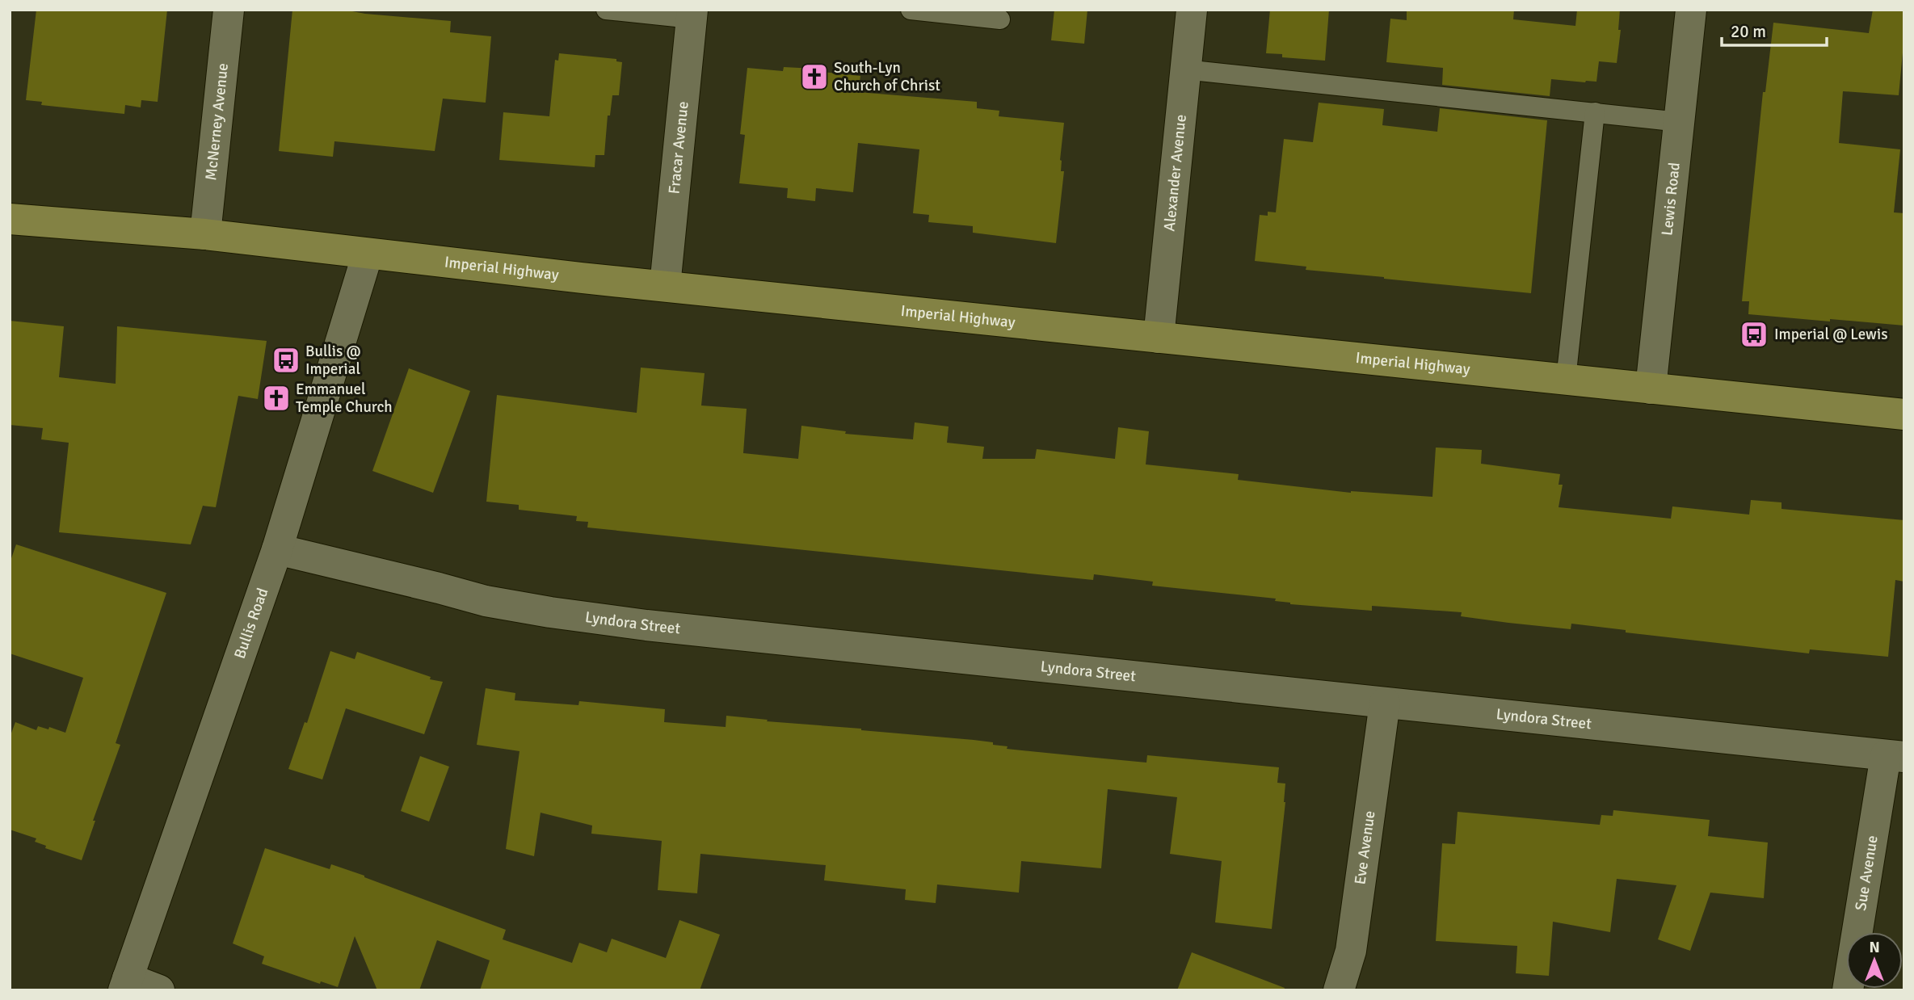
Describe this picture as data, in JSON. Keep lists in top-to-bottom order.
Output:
{
  "streets": {
    "main road": ["Imperial Highway"],
    "street": [
      "McNerney Avenue",
      "Fracar Avenue",
      "Alexander Avenue",
      "Lewis Road",
      "Lyndora Street",
      "Bullis Road",
      "Eve Avenue",
      "Sue Avenue"
    ]
  },
  "crossings": [
    ["McNerney Avenue", "Imperial Highway"],
    ["Fracar Avenue", "Imperial Highway"],
    ["Alexander Avenue", "Imperial Highway"],
    ["Lewis Road", "Imperial Highway"],
    ["Imperial Highway", "Bullis Road"],
    ["Lyndora Street", "Bullis Road"],
    ["Lyndora Street", "Eve Avenue"],
    ["Lyndora Street", "Sue Avenue"]
  ],
  "places": {
    "church": ["South-Lyn Church of Christ", "Emmanuel Temple Church"],
    "bus stop": ["Imperial @ Lewis", "Bullis @ Imperial"]
  },
  "scale_bar": "20 m",
  "north": "top"
}
